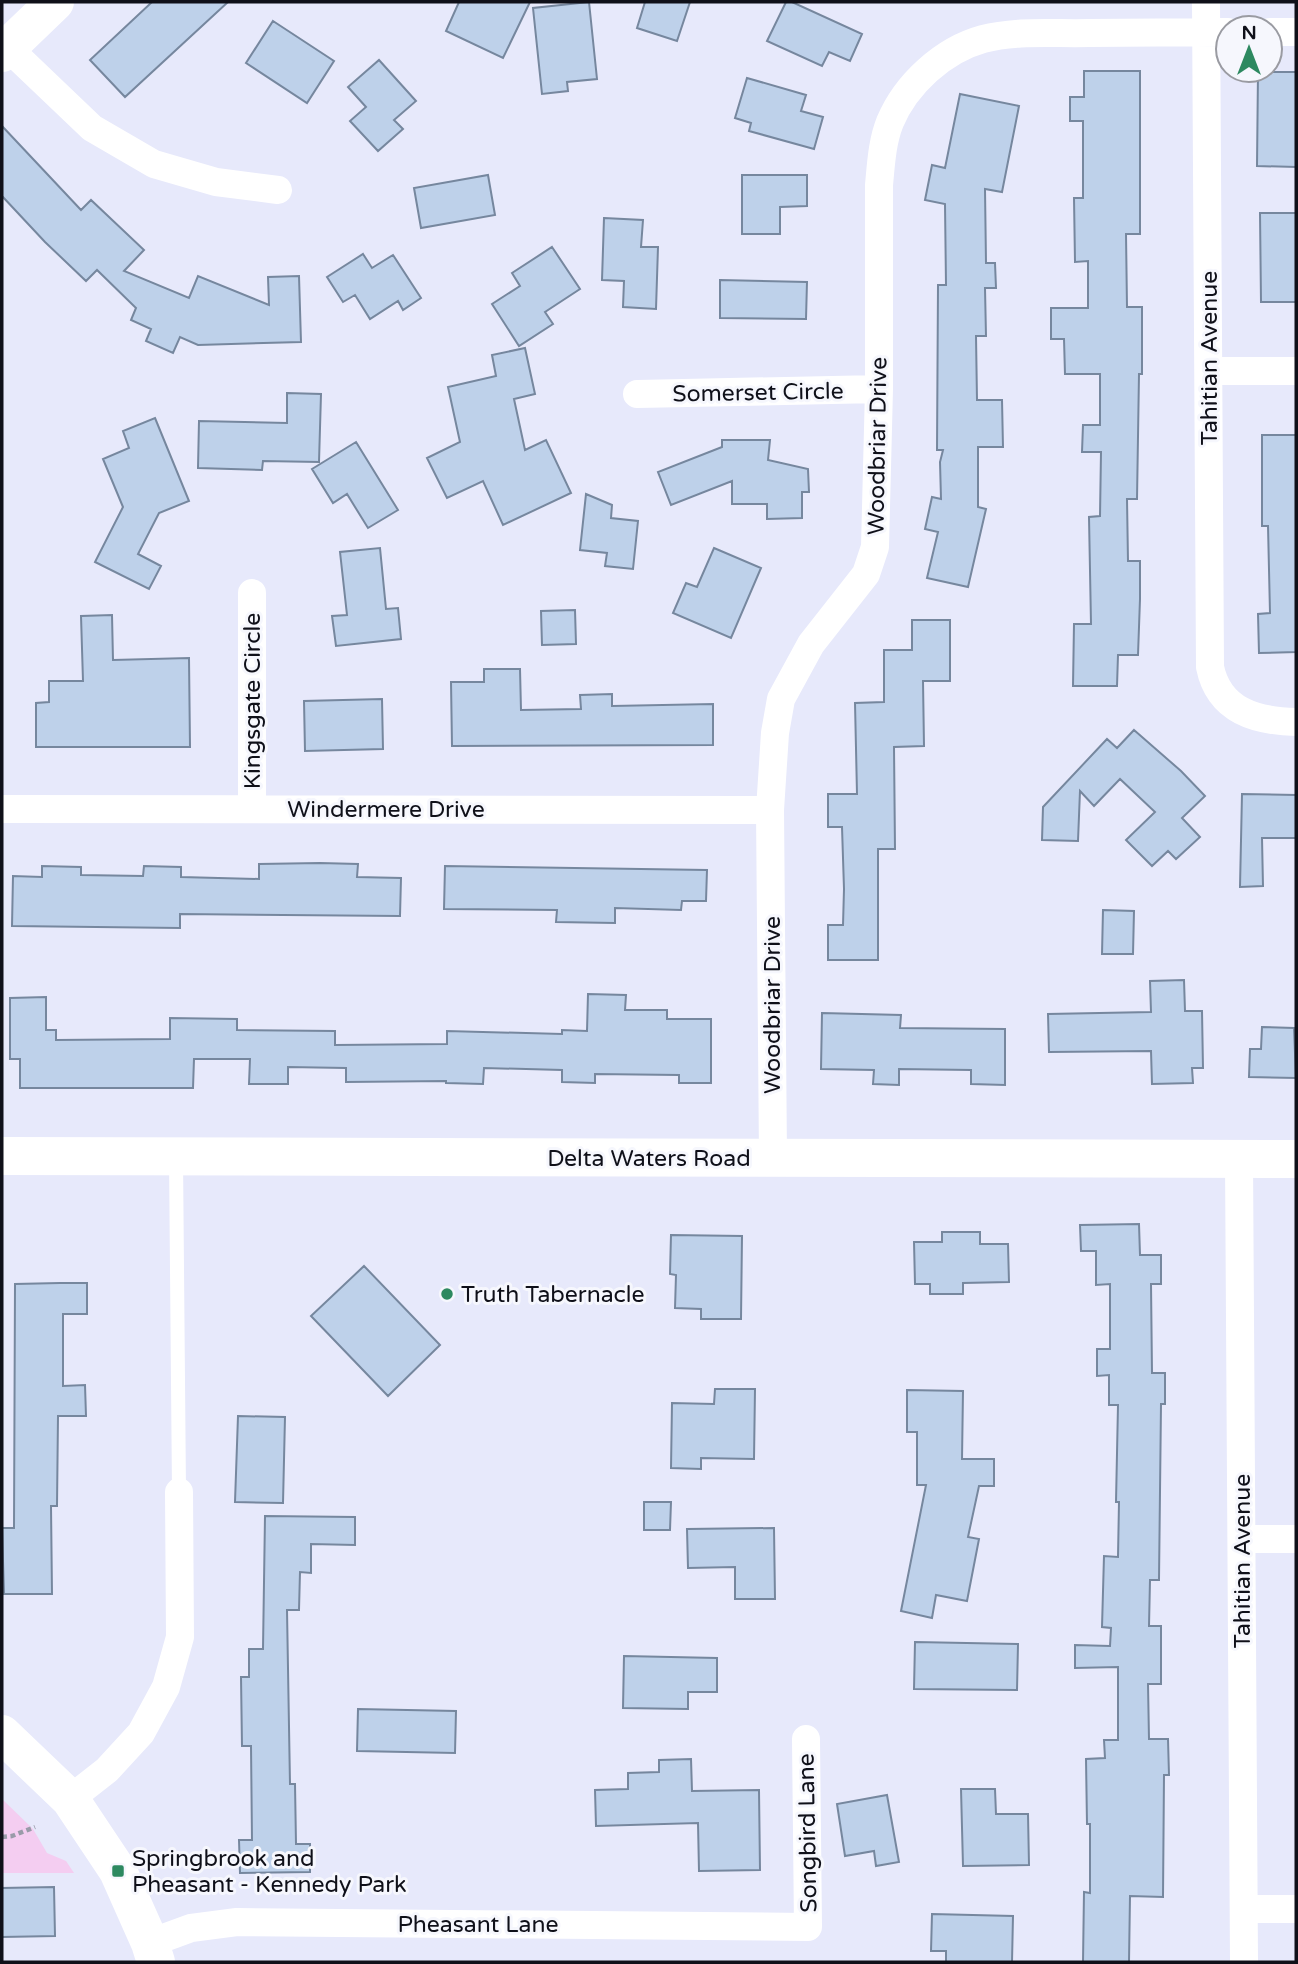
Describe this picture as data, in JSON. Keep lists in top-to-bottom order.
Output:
{
  "streets": {
    "main road": ["Delta Waters Road"],
    "street": [
      "Tahitian Avenue",
      "Somerset Circle",
      "Woodbriar Drive",
      "Kingsgate Circle",
      "Windermere Drive",
      "Songbird Lane",
      "Pheasant Lane"
    ]
  },
  "crossings": [
    ["Tahitian Avenue", "Delta Waters Road"],
    ["Somerset Circle", "Woodbriar Drive"],
    ["Woodbriar Drive", "Windermere Drive"],
    ["Woodbriar Drive", "Delta Waters Road"],
    ["Kingsgate Circle", "Windermere Drive"],
    ["Songbird Lane", "Pheasant Lane"]
  ],
  "places": {
    "other": ["Truth Tabernacle"],
    "transit": ["Springbrook and Pheasant - Kennedy Park"]
  },
  "north": "top"
}
